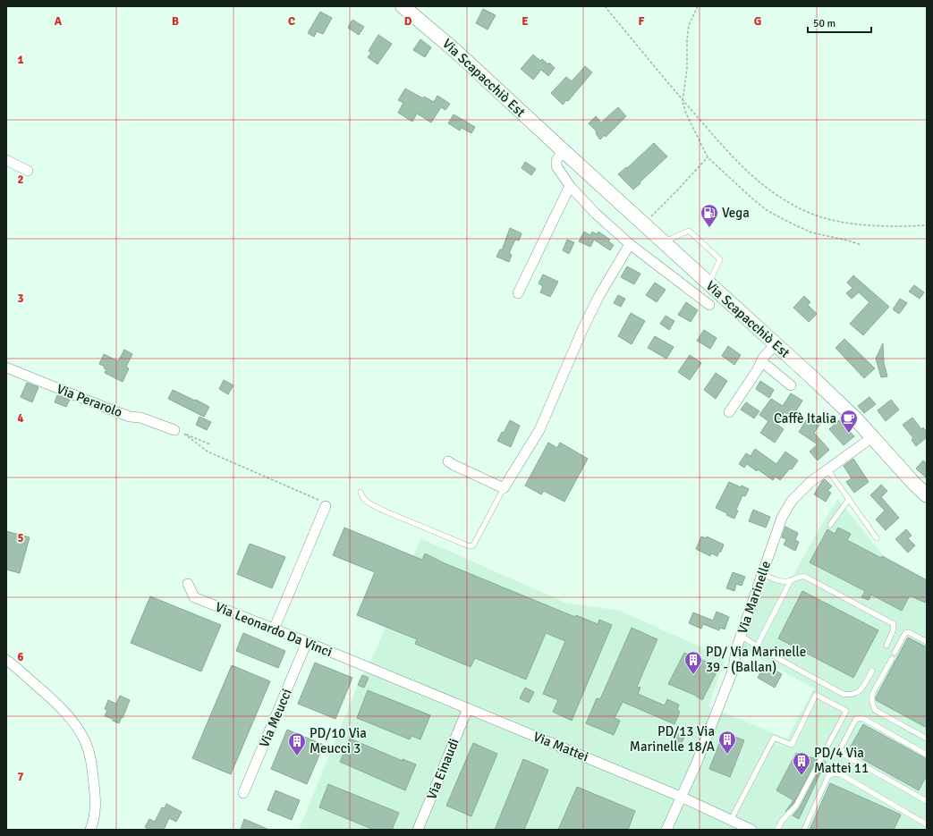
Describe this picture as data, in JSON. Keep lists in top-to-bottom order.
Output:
{
  "streets": {
    "main road": ["Via Scapacchiò Est"],
    "street": [
      "Via Perarolo",
      "Via Marinelle",
      "Via Leonardo Da Vinci",
      "Via Meucci",
      "Via Mattei",
      "Via Einaudi"
    ]
  },
  "crossings": [
    ["Via Scapacchiò Est", "Via Marinelle"],
    ["Via Marinelle", "Via Mattei"],
    ["Via Leonardo Da Vinci", "Via Meucci"],
    ["Via Leonardo Da Vinci", "Via Mattei"],
    ["Via Mattei", "Via Einaudi"]
  ],
  "places": {
    "fuel station": ["Vega"],
    "cafe": ["Caffè Italia"],
    "building": [
      "PD/ Via Marinelle 39 - (Ballan)",
      "PD/13 Via Marinelle 18/A",
      "PD/10 Via Meucci 3",
      "PD/4 Via Mattei 11"
    ]
  },
  "scale_bar": "50 m",
  "grid": {
    "columns": [
      "A",
      "B",
      "C",
      "D",
      "E",
      "F",
      "G"
    ],
    "rows": [
      "1",
      "2",
      "3",
      "4",
      "5",
      "6",
      "7"
    ]
  }
}
